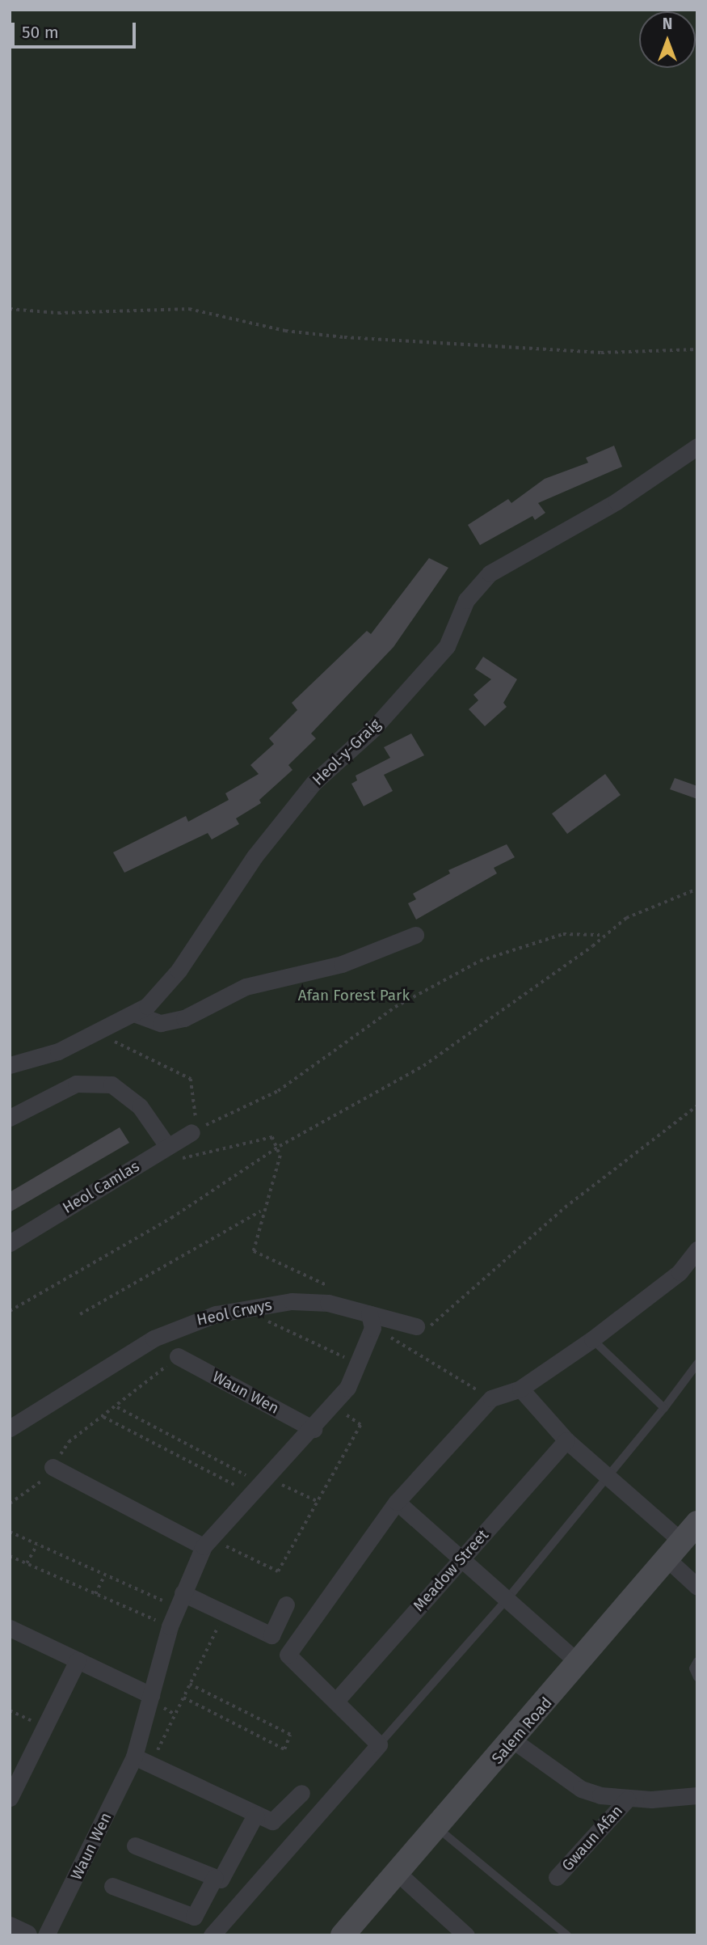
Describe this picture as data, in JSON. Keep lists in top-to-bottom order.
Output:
{
  "streets": {
    "main road": ["Salem Road"],
    "street": [
      "Heol-y-Graig",
      "Heol Camlas",
      "Heol Crwys",
      "Waun Wen",
      "Meadow Street",
      "Gwaun Afan"
    ]
  },
  "crossings": [
    ["Heol Crwys", "Waun Wen"],
    ["Salem Road", "Gwaun Afan"]
  ],
  "parks": ["Afan Forest Park"],
  "scale_bar": "50 m",
  "north": "top"
}
